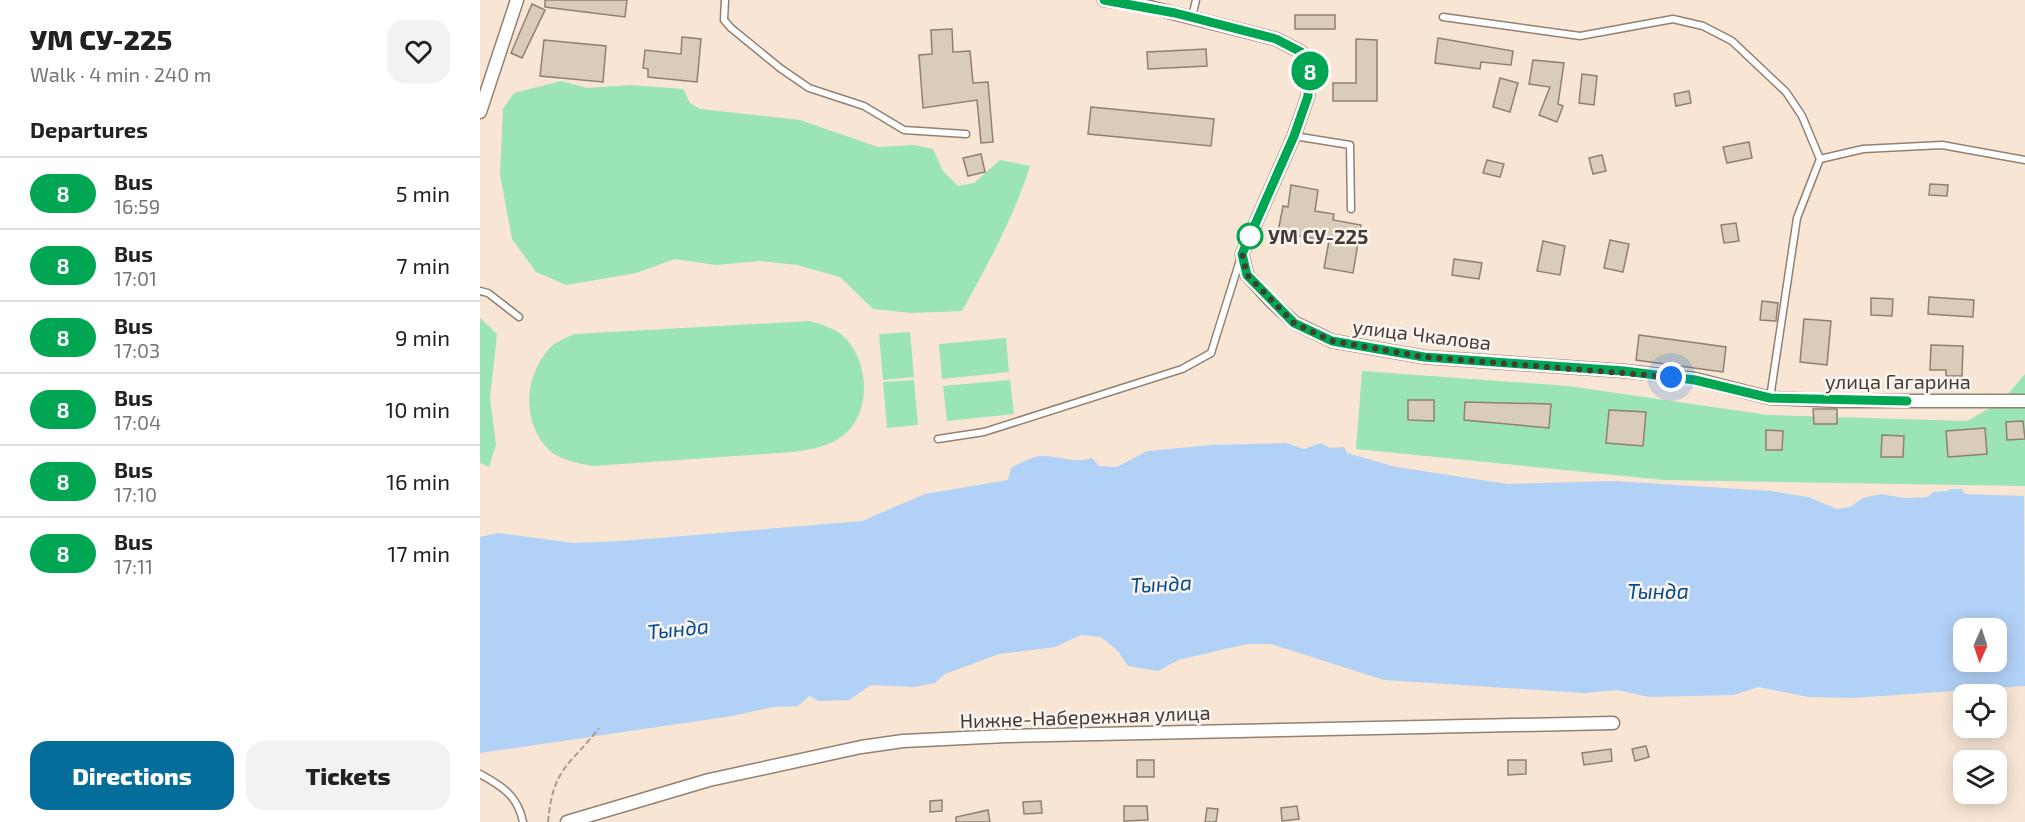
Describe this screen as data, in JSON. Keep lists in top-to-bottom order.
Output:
{
  "streets": {
    "street": ["улица Чкалова", "улица Гагарина", "Нижне-Набережная улица"]
  },
  "crossings": [
    ["улица Чкалова", "улица Гагарина"]
  ],
  "water": ["Тында"],
  "places": ["УМ СУ-225"],
  "lines": ["bus line 8"],
  "north": "bottom",
  "page": {
    "heading": [
      ["УМ СУ-225", "Walk · 4 min · 240 m"],
      "Departures"
    ],
    "on_map": "8",
    "list": [
      {
        "mark": "8",
        "name": "Bus",
        "note": "16:59",
        "value": "5 min"
      },
      {
        "mark": "8",
        "name": "Bus",
        "note": "17:01",
        "value": "7 min"
      },
      {
        "mark": "8",
        "name": "Bus",
        "note": "17:03",
        "value": "9 min"
      },
      {
        "mark": "8",
        "name": "Bus",
        "note": "17:04",
        "value": "10 min"
      },
      {
        "mark": "8",
        "name": "Bus",
        "note": "17:10",
        "value": "16 min"
      },
      {
        "mark": "8",
        "name": "Bus",
        "note": "17:11",
        "value": "17 min"
      }
    ],
    "buttons": ["Directions", "Tickets"]
  }
}
